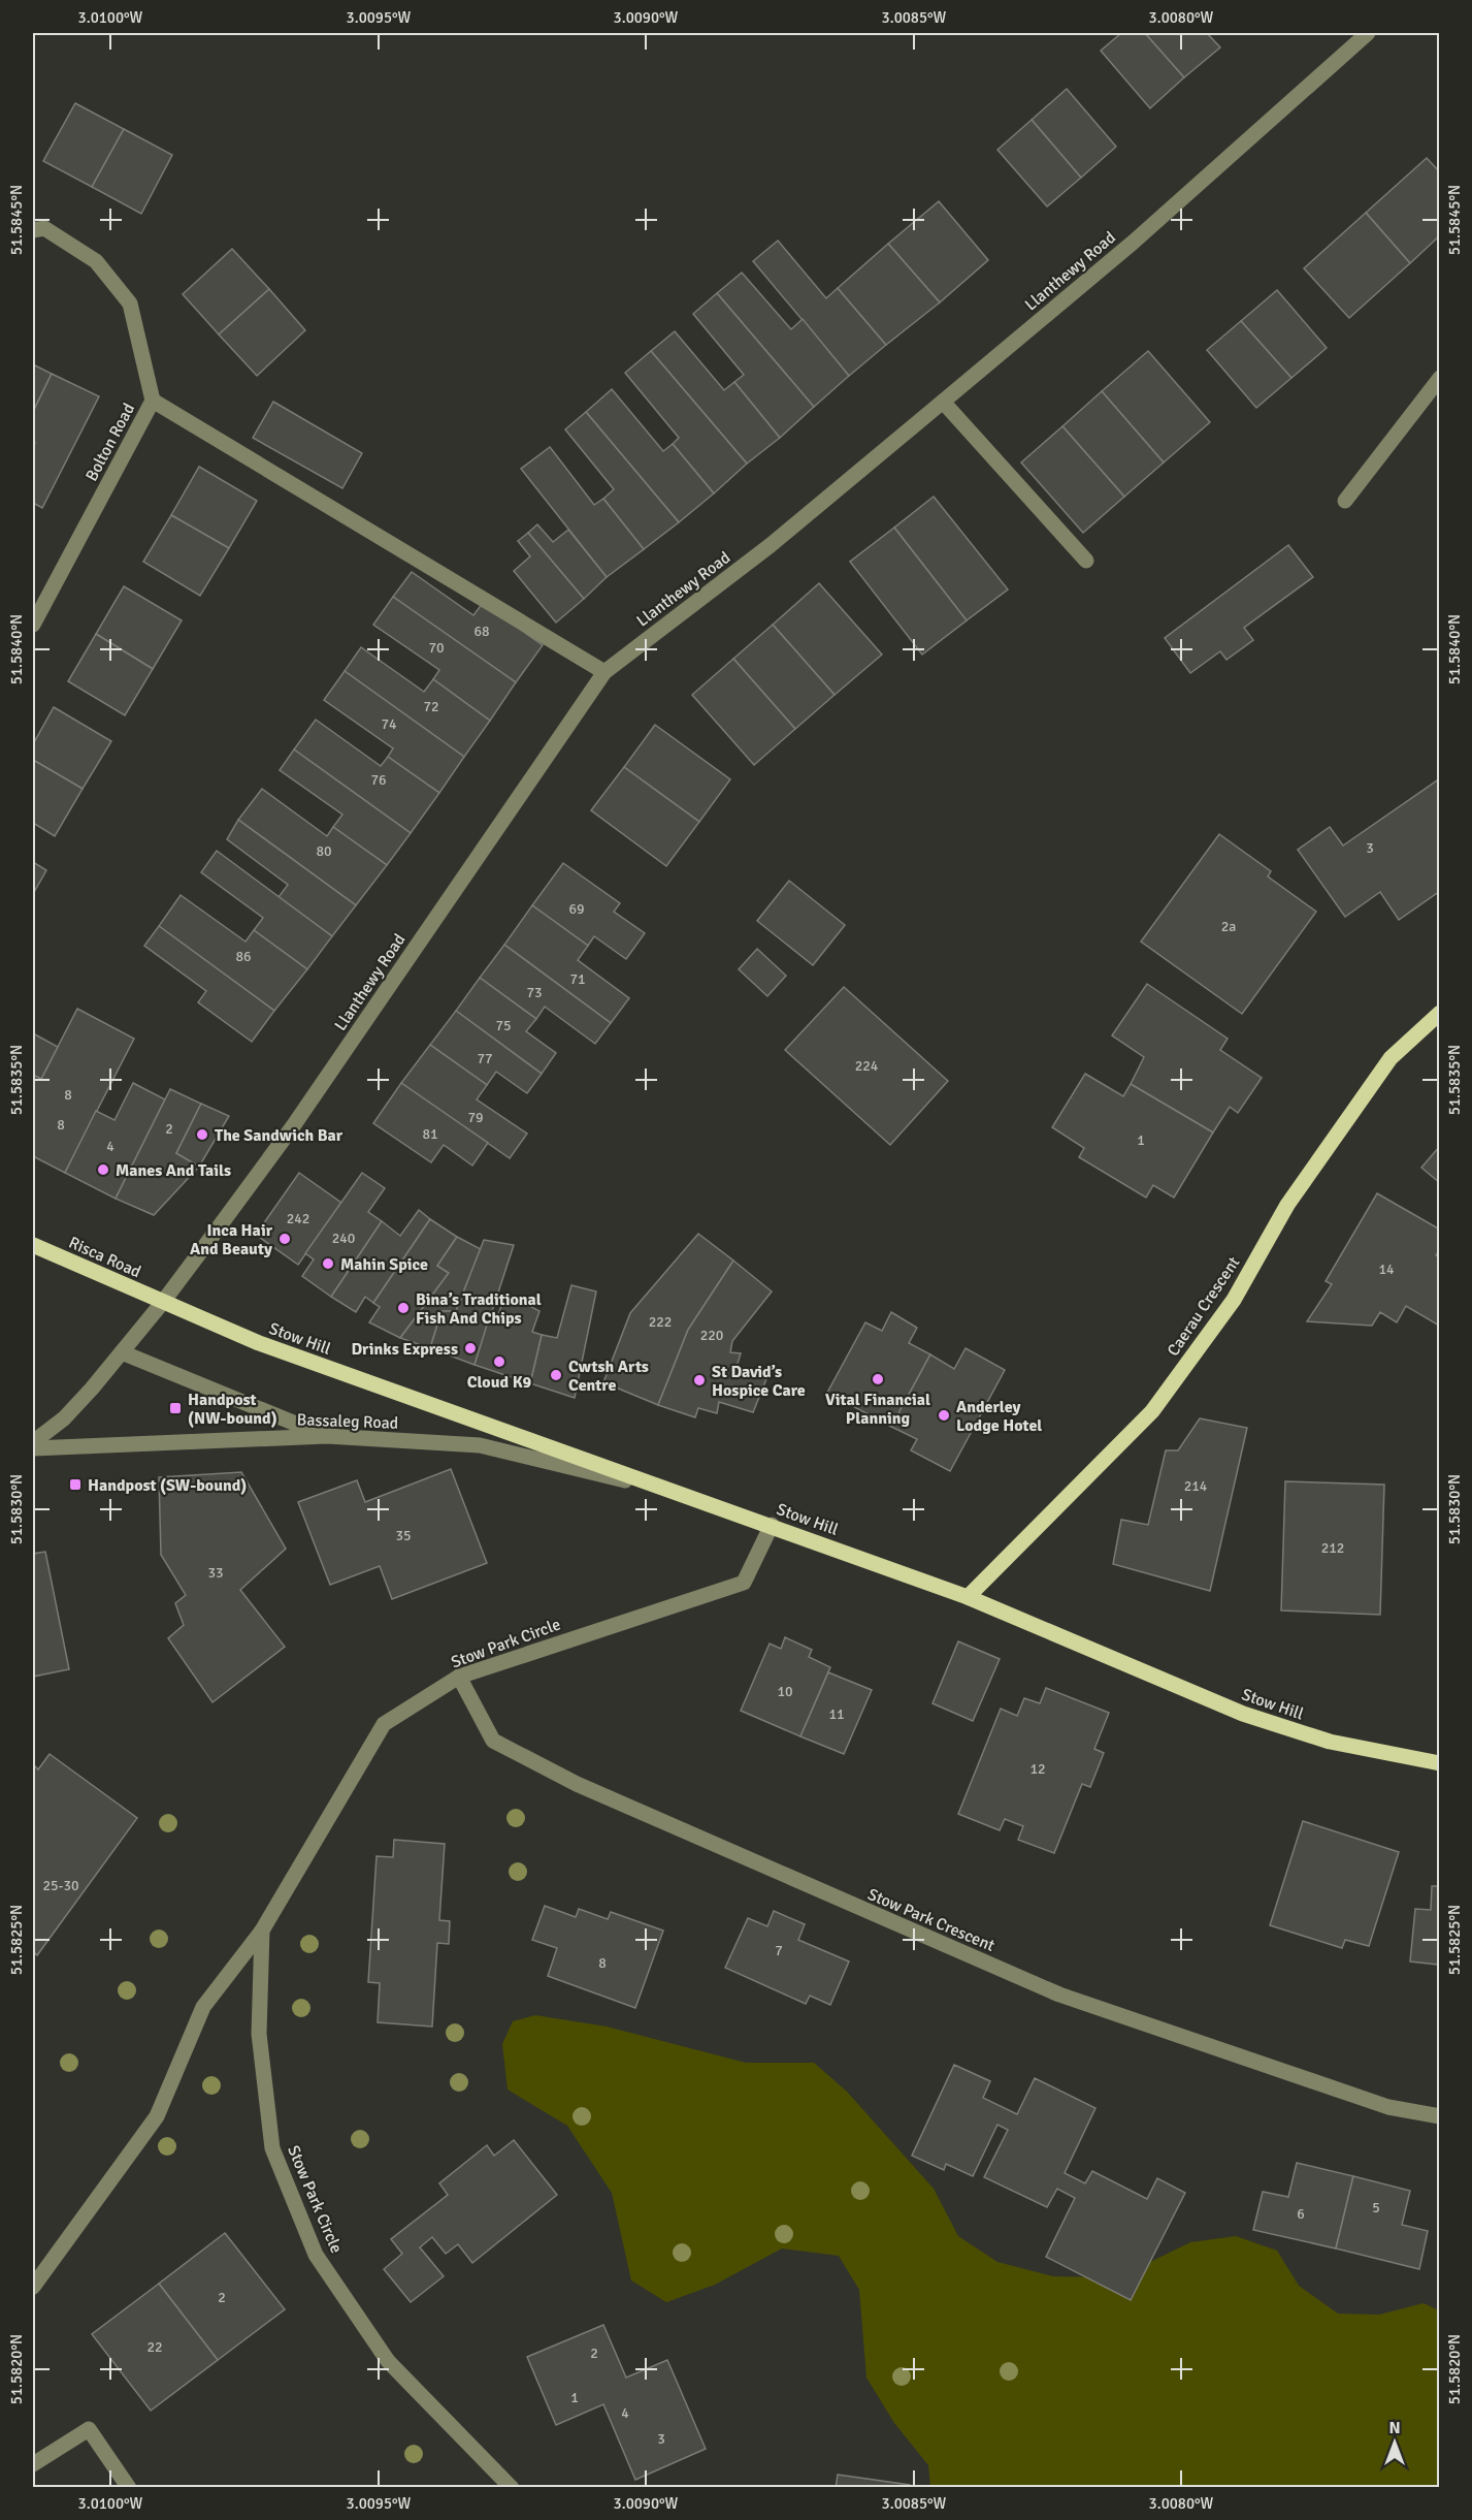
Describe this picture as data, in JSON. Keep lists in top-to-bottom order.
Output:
{
  "streets": {
    "main road": ["Risca Road", "Caerau Crescent", "Stow Hill"],
    "street": [
      "Llanthewy Road",
      "Bolton Road",
      "Bassaleg Road",
      "Stow Park Circle",
      "Stow Park Crescent"
    ]
  },
  "crossings": [
    ["Llanthewy Road", "Risca Road"],
    ["Llanthewy Road", "Stow Hill"],
    ["Risca Road", "Stow Hill"],
    ["Caerau Crescent", "Stow Hill"],
    ["Stow Hill", "Bassaleg Road"],
    ["Stow Hill", "Stow Park Circle"],
    ["Stow Park Circle", "Stow Park Crescent"]
  ],
  "places": {
    "other": [
      "The Sandwich Bar",
      "Manes And Tails",
      "Inca Hair And Beauty",
      "Mahin Spice",
      "Bina’s Traditional Fish And Chips",
      "Drinks Express",
      "Cloud K9",
      "Cwtsh Arts Centre",
      "Vital Financial Planning",
      "St David’s Hospice Care",
      "Anderley Lodge Hotel"
    ],
    "transit": ["Handpost (NW-bound)", "Handpost (SW-bound)"]
  },
  "house_numbers": [
    "68",
    "70",
    "72",
    "74",
    "76",
    "3",
    "80",
    "69",
    "2a",
    "86",
    "71",
    "73",
    "75",
    "77",
    "224",
    "8",
    "79",
    "8",
    "2",
    "81",
    "1",
    "4",
    "242",
    "240",
    "14",
    "222",
    "220",
    "214",
    "35",
    "212",
    "33",
    "10",
    "11",
    "12",
    "25-30",
    "7",
    "8",
    "5",
    "6",
    "2",
    "22",
    "2",
    "1",
    "4",
    "3"
  ],
  "north": "top",
  "coordinates": [
    "3.0100°W",
    "3.0095°W",
    "3.0090°W",
    "3.0085°W",
    "3.0080°W",
    "51.5845°N",
    "51.5840°N",
    "51.5835°N",
    "51.5830°N",
    "51.5825°N",
    "51.5820°N"
  ]
}
